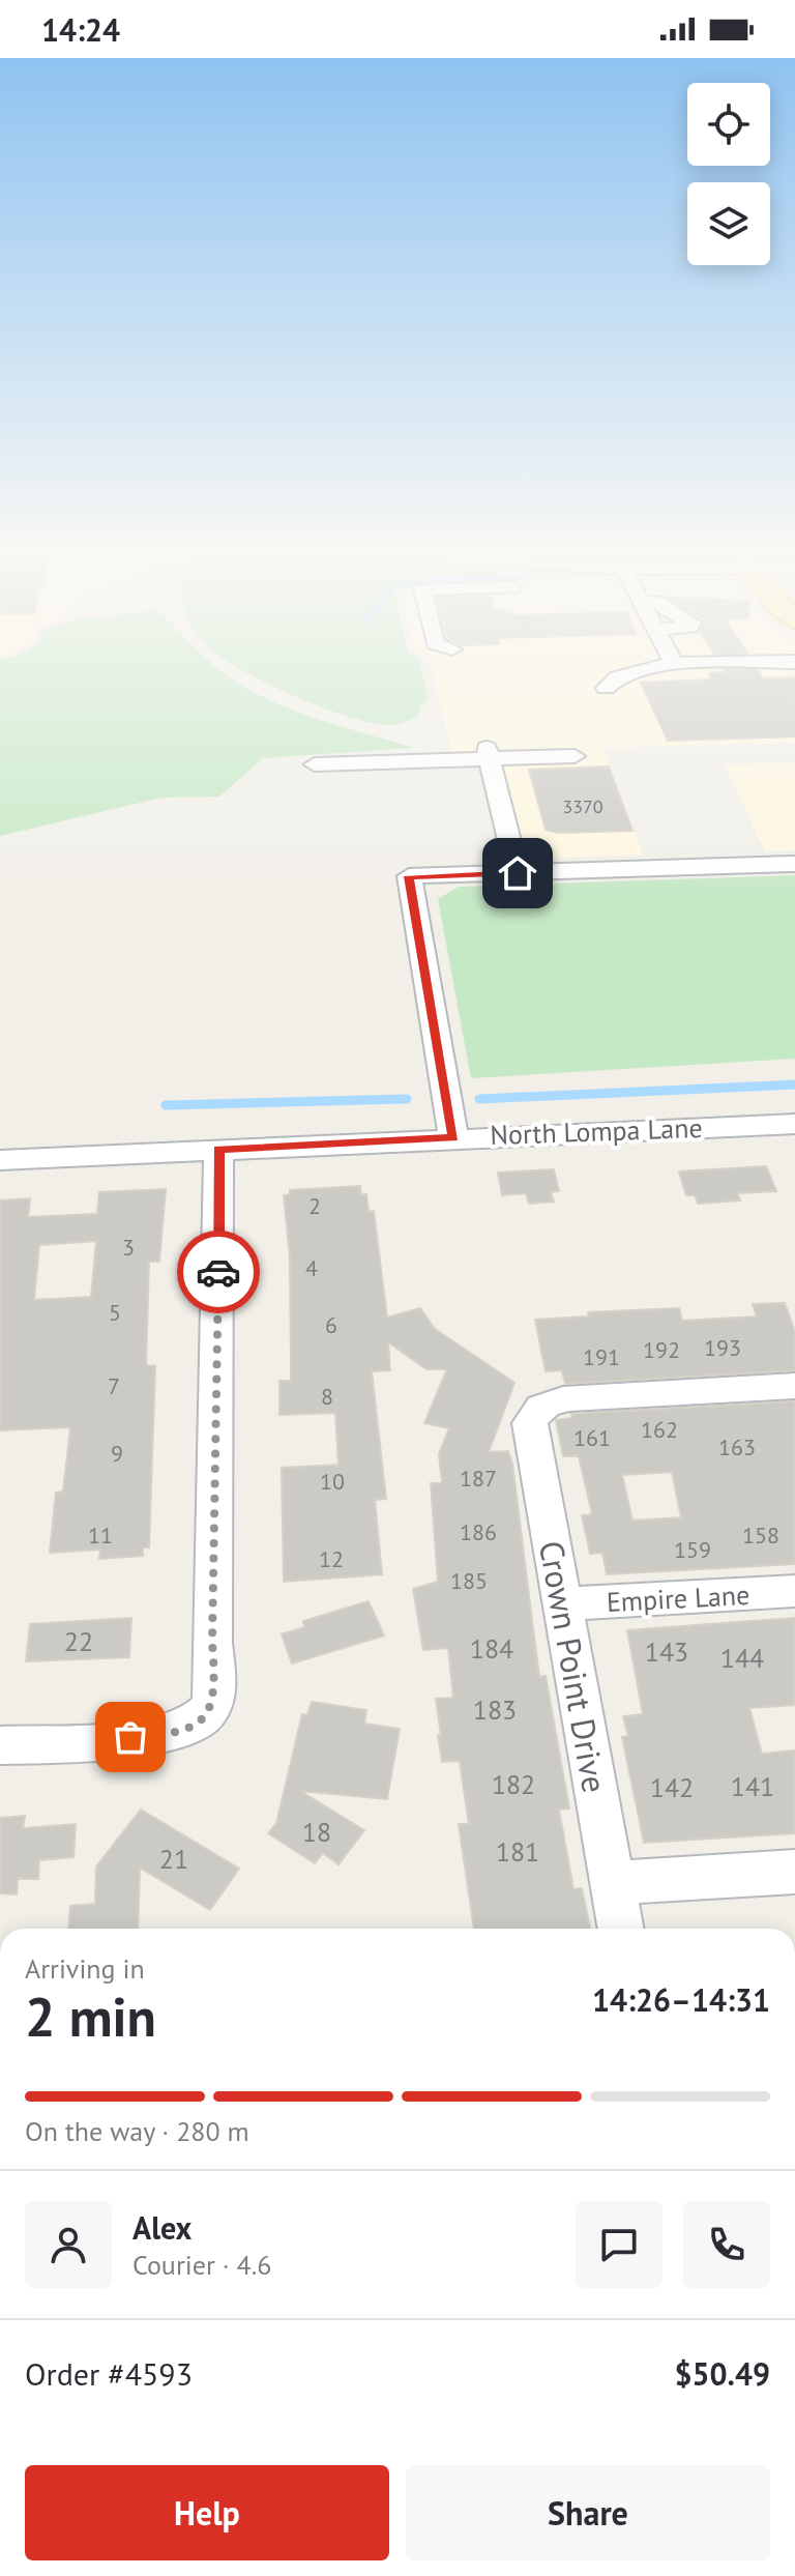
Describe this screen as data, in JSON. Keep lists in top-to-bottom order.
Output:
{
  "streets": {
    "street": ["North Lompa Lane", "Empire Lane", "Crown Point Drive"]
  },
  "crossings": [
    ["Empire Lane", "Crown Point Drive"]
  ],
  "house_numbers": [
    "3370",
    "2",
    "3",
    "4",
    "5",
    "6",
    "193",
    "192",
    "191",
    "7",
    "8",
    "162",
    "161",
    "163",
    "9",
    "187",
    "10",
    "186",
    "11",
    "158",
    "159",
    "12",
    "185",
    "22",
    "184",
    "143",
    "144",
    "183",
    "182",
    "141",
    "142",
    "18",
    "181",
    "21"
  ],
  "page": {
    "status": "14:24",
    "heading": ["2 min", "Arriving in", "14:26–14:31"],
    "panel": [
      "Alex",
      "Courier · 4.6",
      "Order #4593",
      "$50.49"
    ],
    "bar": "On the way · 280 m",
    "buttons": ["Help", "Share"]
  }
}
